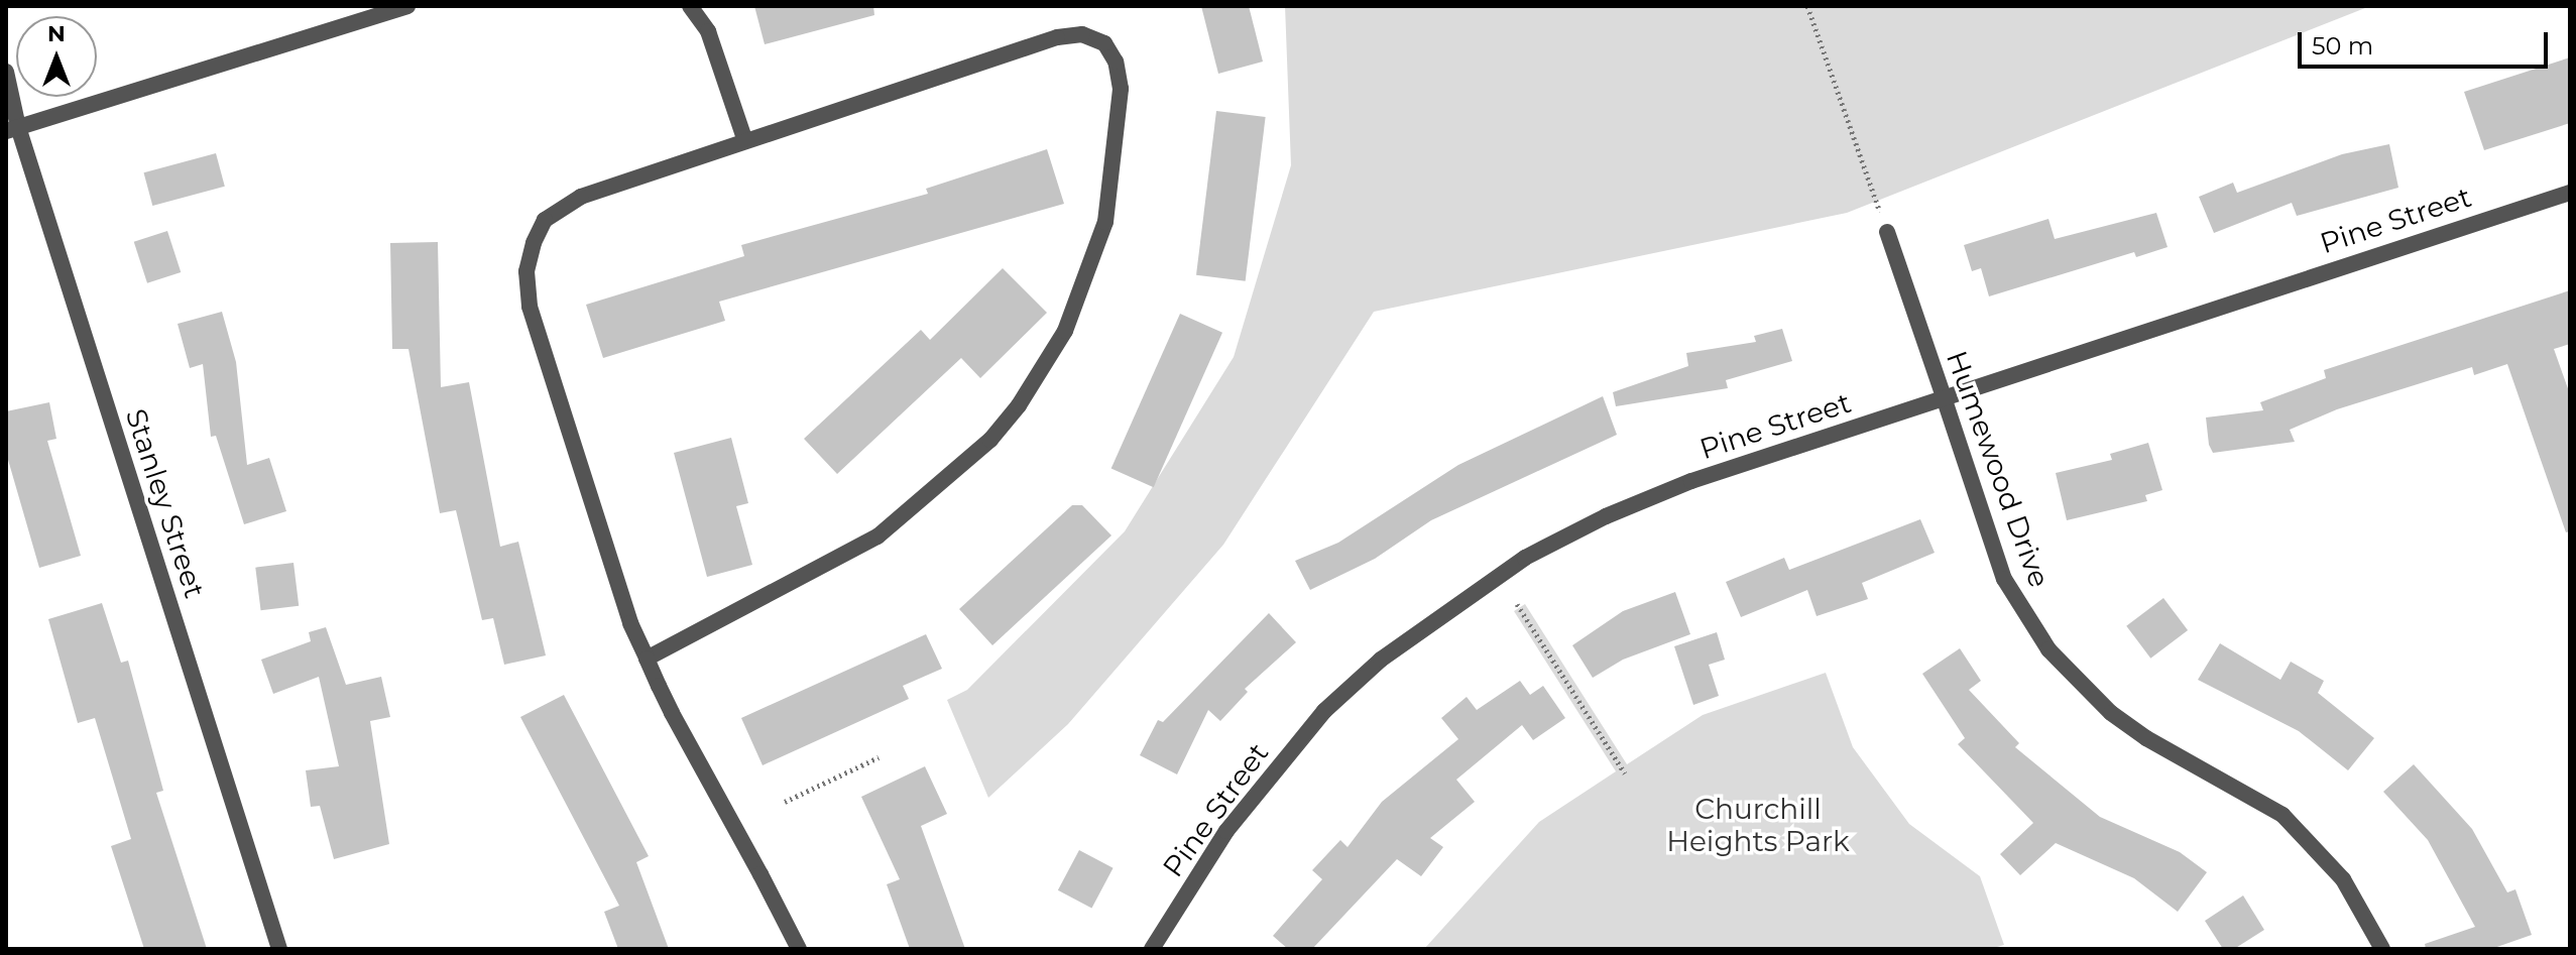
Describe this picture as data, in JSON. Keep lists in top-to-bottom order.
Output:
{
  "streets": {
    "street": ["Pine Street", "Humewood Drive", "Stanley Street"]
  },
  "crossings": [
    ["Pine Street", "Humewood Drive"]
  ],
  "parks": ["Churchill Heights Park"],
  "scale_bar": "50 m",
  "north": "top"
}
